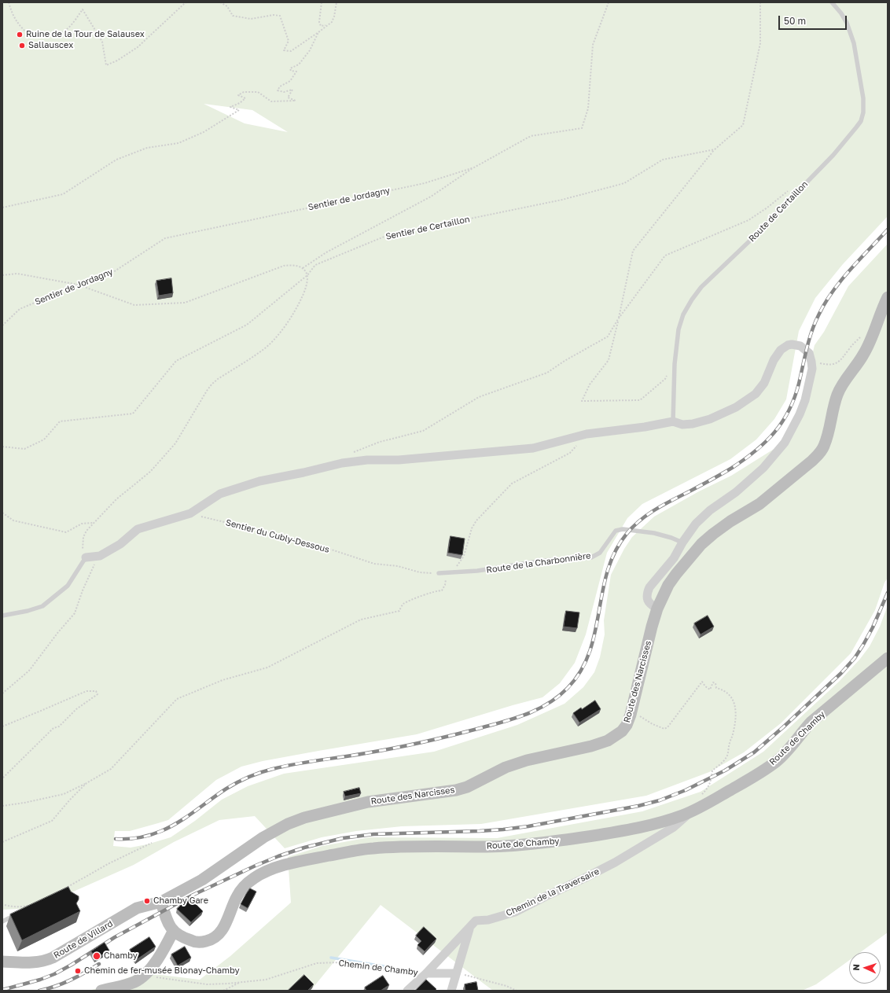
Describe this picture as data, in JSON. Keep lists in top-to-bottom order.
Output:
{
  "streets": {
    "street": [
      "Route des Narcisses",
      "Route de Chamby",
      "Chemin de la Traversaire",
      "Route de Villard",
      "Chemin de Chamby"
    ],
    "lane": ["Route de Certaillon", "Route de la Charbonnière"],
    "path": ["Sentier de Jordagny", "Sentier de Certaillon", "Sentier du Cubly-Dessous"]
  },
  "crossings": [
    ["Sentier du Cubly-Dessous", "Route de la Charbonnière"],
    ["Route des Narcisses", "Route de Villard"],
    ["Route de Chamby", "Chemin de la Traversaire"],
    ["Chemin de la Traversaire", "Chemin de Chamby"]
  ],
  "places": [
    "Ruine de la Tour de Salausex",
    "Sallauscex",
    "Chamby Gare",
    "Chamby",
    "Chemin de fer-musée Blonay-Chamby"
  ],
  "scale_bar": "50 m",
  "north": "left"
}
